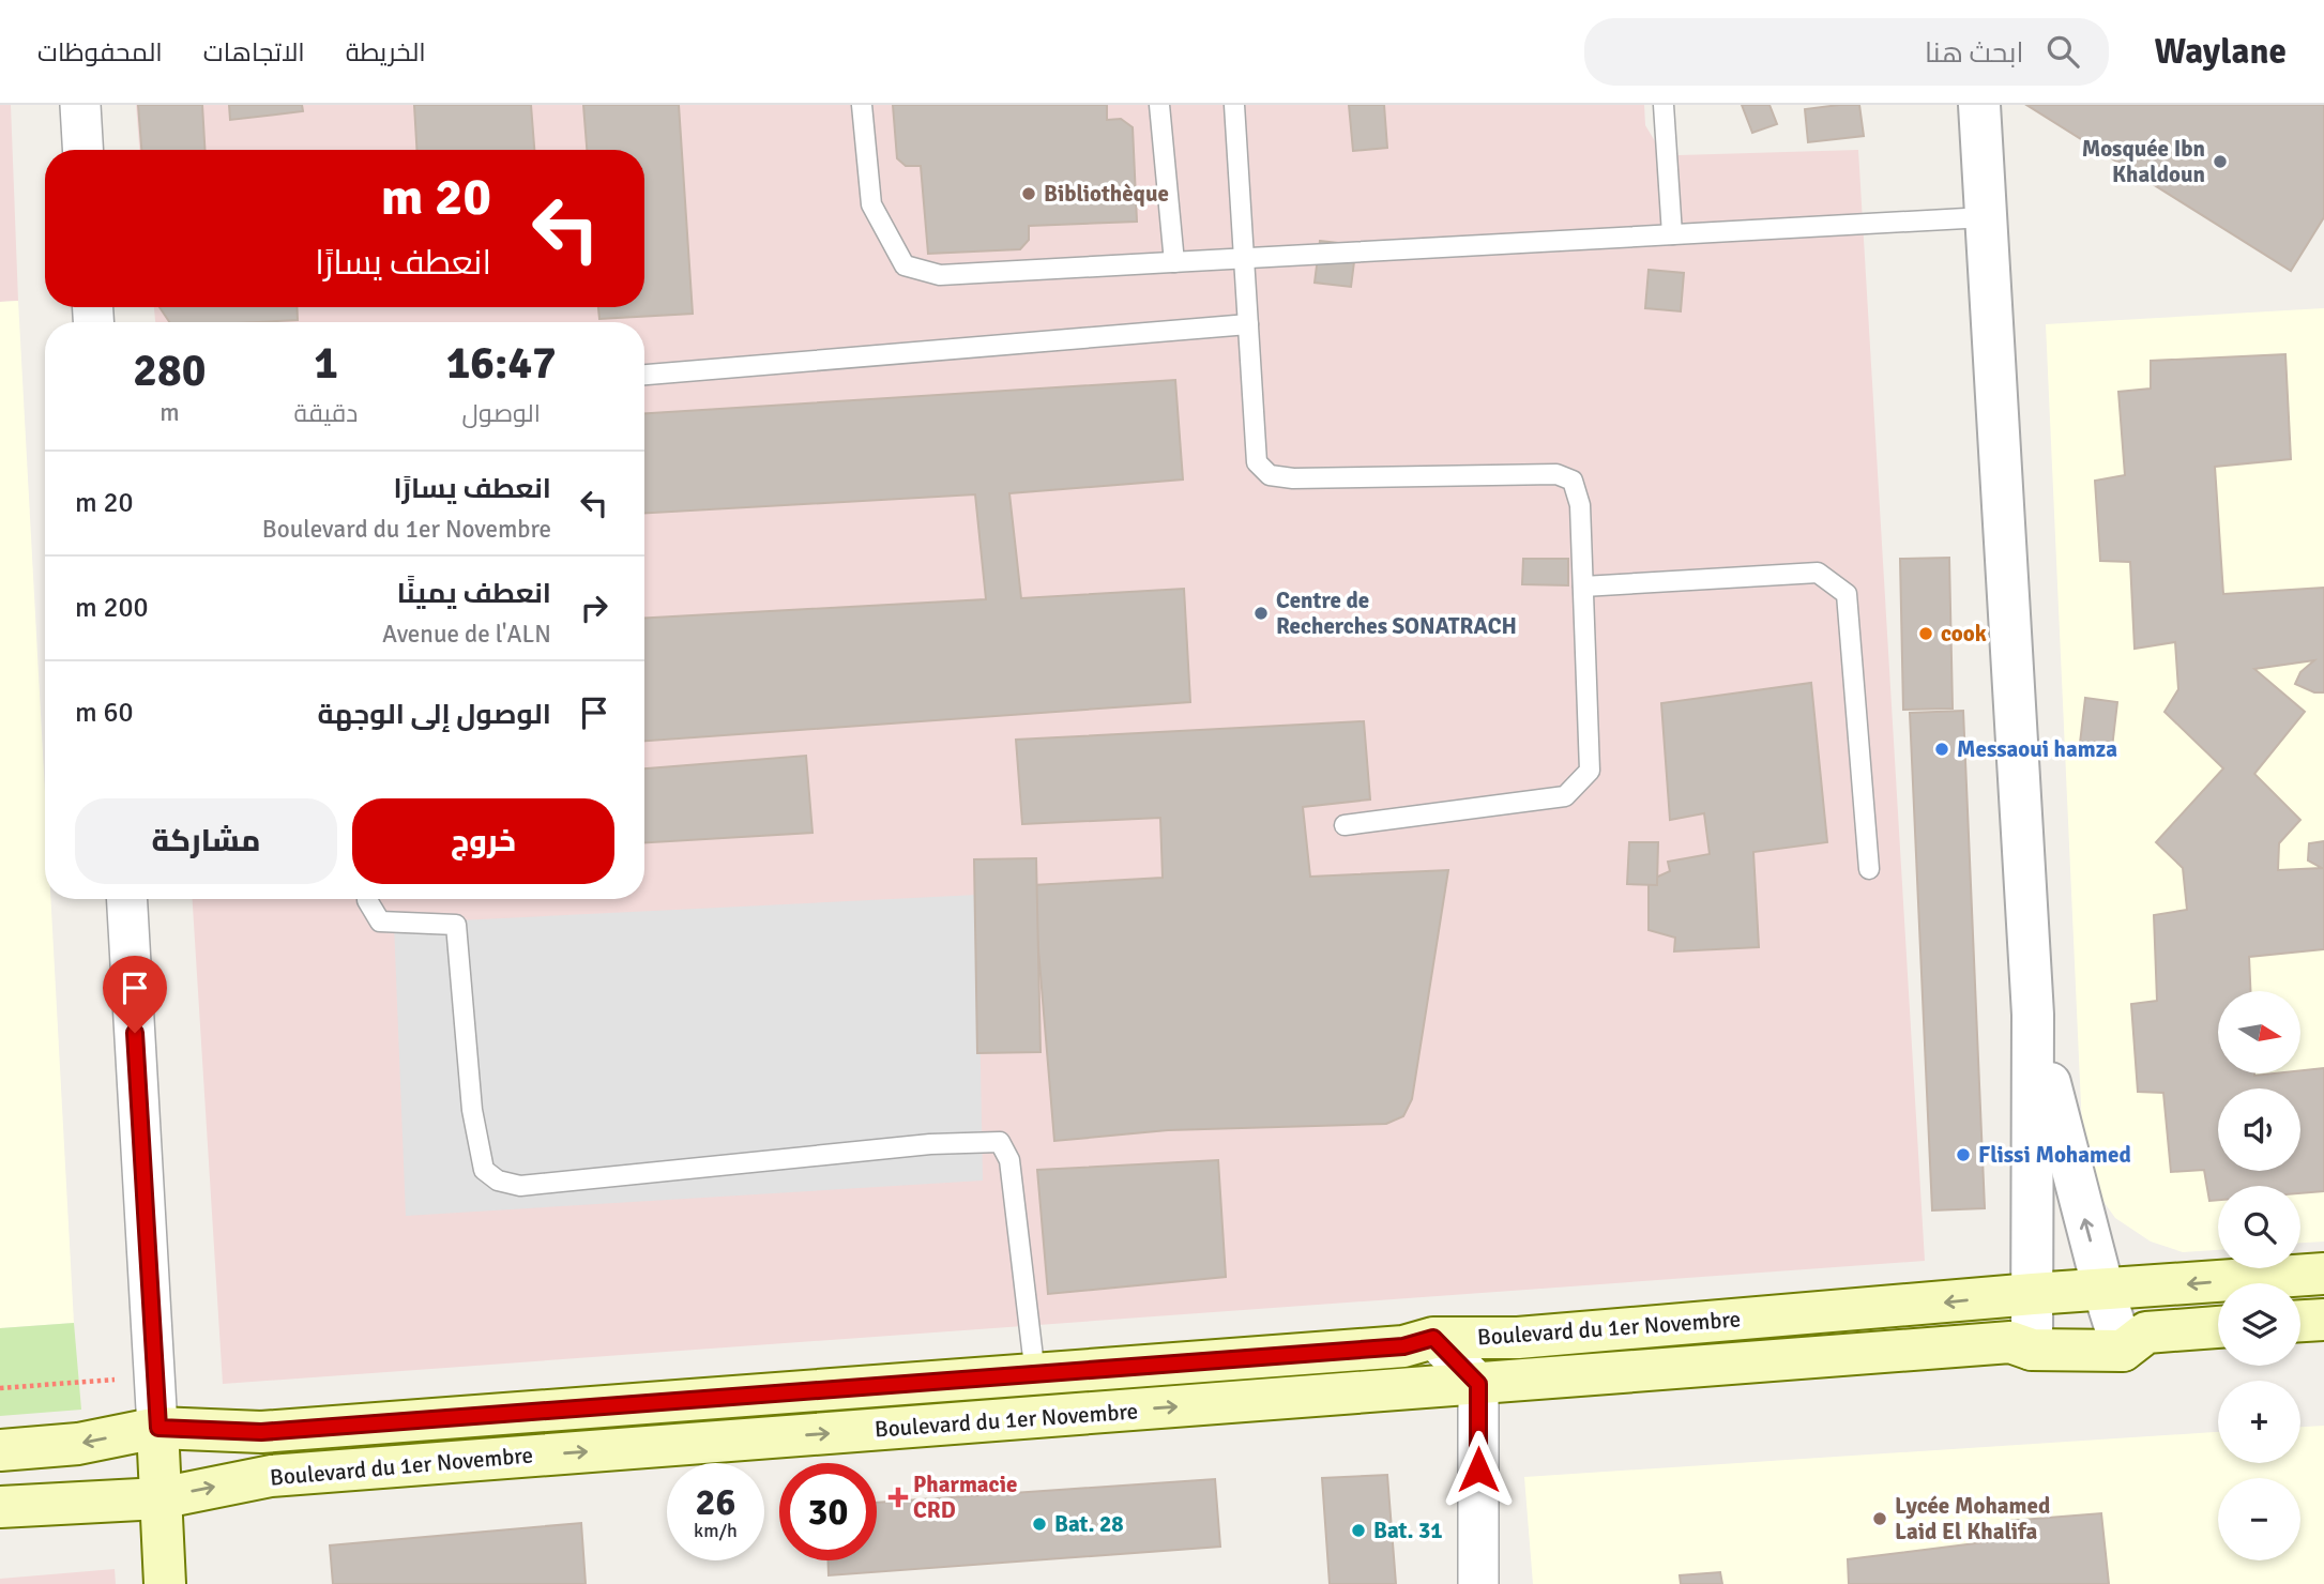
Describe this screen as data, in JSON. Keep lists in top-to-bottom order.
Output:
{
  "streets": {
    "main road": ["Boulevard du 1er Novembre"]
  },
  "places": {
    "other": [
      "Mosquée Ibn Khaldoun",
      "Bibliothèque",
      "Centre de Recherches SONATRACH",
      "cook",
      "Messaoui hamza",
      "Flissi Mohamed",
      "Lycée Mohamed Laid El Khalifa",
      "Bat. 28",
      "Bat. 31"
    ],
    "health": ["Pharmacie CRD"]
  },
  "north": "right",
  "page": {
    "header": "Waylane",
    "search": "ابحث هنا",
    "nav": ["الخريطة", "الاتجاهات", "المحفوظات"],
    "turn": ["20 m", "انعطف يسارًا"],
    "eta": [
      "16:47",
      "الوصول",
      "1",
      "دقيقة",
      "280",
      "m"
    ],
    "list": [
      {
        "name": "انعطف يسارًا",
        "note": "Boulevard du 1er Novembre",
        "value": "20 m"
      },
      {
        "name": "انعطف يمينًا",
        "note": "Avenue de l'ALN",
        "value": "200 m"
      },
      {
        "name": "الوصول إلى الوجهة",
        "value": "60 m"
      }
    ],
    "buttons": ["خروج", "مشاركة"],
    "map_buttons": ["+", "−"],
    "speed": "26 km/h",
    "limit": "30"
  }
}
